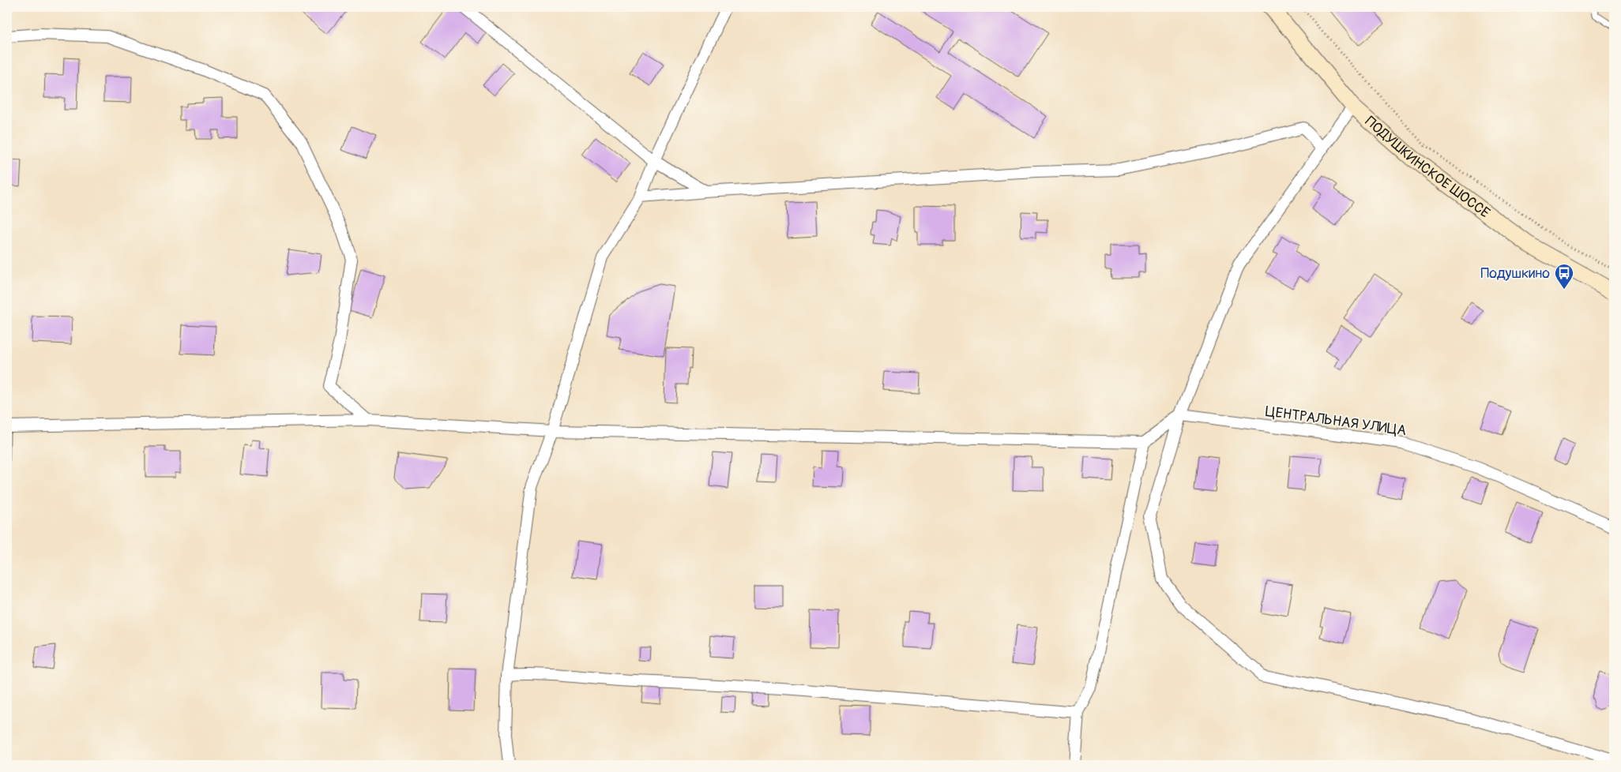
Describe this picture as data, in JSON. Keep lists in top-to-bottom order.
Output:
{
  "streets": {
    "main road": ["ПОДУШКИНСКОЕ ШОССЕ"],
    "street": ["ЦЕНТРАЛЬНАЯ УЛИЦА"]
  },
  "places": {
    "bus stop": ["Подушкино"]
  }
}
